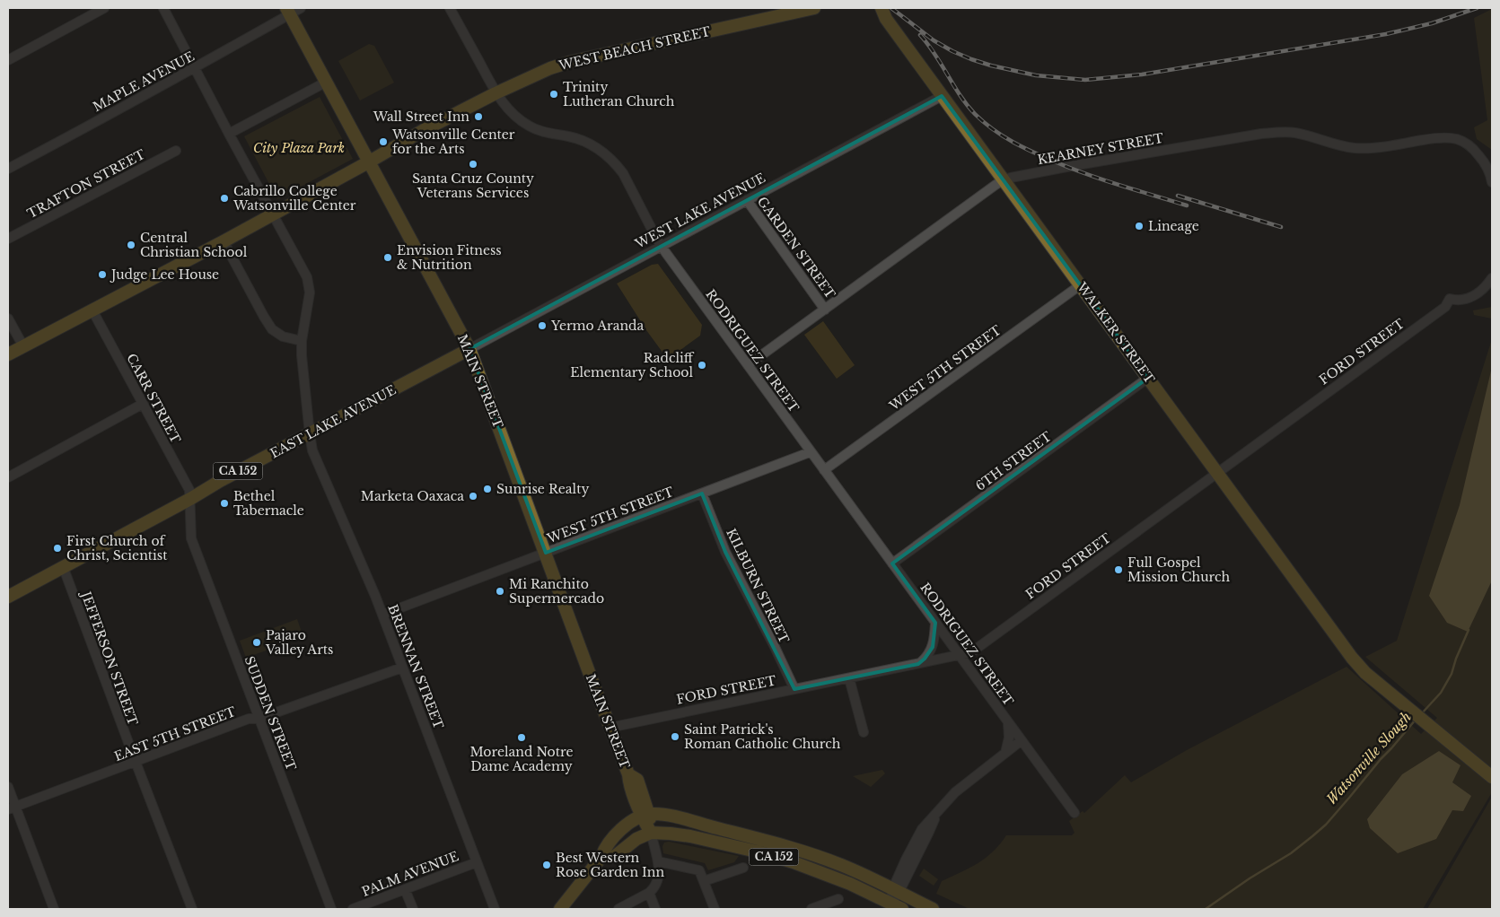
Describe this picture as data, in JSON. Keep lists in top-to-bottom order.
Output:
{
  "streets": {
    "main road": [
      "WEST BEACH STREET",
      "WALKER STREET",
      "MAIN STREET",
      "EAST LAKE AVENUE",
      "CA 152"
    ],
    "street": [
      "MAPLE AVENUE",
      "KEARNEY STREET",
      "TRAFTON STREET",
      "WEST LAKE AVENUE",
      "GARDEN STREET",
      "RODRIGUEZ STREET",
      "FORD STREET",
      "WEST 5TH STREET",
      "CARR STREET",
      "6TH STREET",
      "KILBURN STREET",
      "JEFFERSON STREET",
      "BRENNAN STREET",
      "SUDDEN STREET",
      "EAST 5TH STREET",
      "PALM AVENUE"
    ]
  },
  "crossings": [
    ["WEST BEACH STREET", "RODRIGUEZ STREET"],
    ["WEST BEACH STREET", "MAIN STREET"],
    ["WEST BEACH STREET", "CARR STREET"],
    ["WEST BEACH STREET", "BRENNAN STREET"],
    ["MAPLE AVENUE", "MAIN STREET"],
    ["MAPLE AVENUE", "BRENNAN STREET"],
    ["KEARNEY STREET", "GARDEN STREET"],
    ["KEARNEY STREET", "WALKER STREET"],
    ["KEARNEY STREET", "RODRIGUEZ STREET"],
    ["WEST LAKE AVENUE", "GARDEN STREET"],
    ["WEST LAKE AVENUE", "WALKER STREET"],
    ["WEST LAKE AVENUE", "RODRIGUEZ STREET"],
    ["WEST LAKE AVENUE", "MAIN STREET"],
    ["WEST LAKE AVENUE", "EAST LAKE AVENUE"],
    ["WALKER STREET", "FORD STREET"],
    ["WALKER STREET", "WEST 5TH STREET"],
    ["WALKER STREET", "6TH STREET"],
    ["RODRIGUEZ STREET", "FORD STREET"],
    ["RODRIGUEZ STREET", "WEST 5TH STREET"],
    ["RODRIGUEZ STREET", "6TH STREET"],
    ["FORD STREET", "MAIN STREET"],
    ["FORD STREET", "KILBURN STREET"],
    ["WEST 5TH STREET", "MAIN STREET"],
    ["WEST 5TH STREET", "KILBURN STREET"],
    ["MAIN STREET", "EAST LAKE AVENUE"],
    ["MAIN STREET", "CA 152"],
    ["CARR STREET", "EAST LAKE AVENUE"],
    ["CARR STREET", "SUDDEN STREET"],
    ["EAST LAKE AVENUE", "JEFFERSON STREET"],
    ["EAST LAKE AVENUE", "BRENNAN STREET"],
    ["EAST LAKE AVENUE", "SUDDEN STREET"],
    ["JEFFERSON STREET", "EAST 5TH STREET"],
    ["BRENNAN STREET", "EAST 5TH STREET"],
    ["BRENNAN STREET", "PALM AVENUE"],
    ["SUDDEN STREET", "EAST 5TH STREET"]
  ],
  "water": ["Watsonville Slough"],
  "parks": ["City Plaza Park"],
  "places": [
    "Trinity Lutheran Church",
    "Wall Street Inn",
    "Watsonville Center for the Arts",
    "Santa Cruz County Veterans Services",
    "Cabrillo College Watsonville Center",
    "Lineage",
    "Central Christian School",
    "Envision Fitness & Nutrition",
    "Judge Lee House",
    "Yermo Aranda",
    "Radcliff Elementary School",
    "Sunrise Realty",
    "Marketa Oaxaca",
    "Bethel Tabernacle",
    "First Church of Christ, Scientist",
    "Full Gospel Mission Church",
    "Mi Ranchito Supermercado",
    "Pajaro Valley Arts",
    "Saint Patrick's Roman Catholic Church",
    "Moreland Notre Dame Academy",
    "Best Western Rose Garden Inn"
  ]
}
